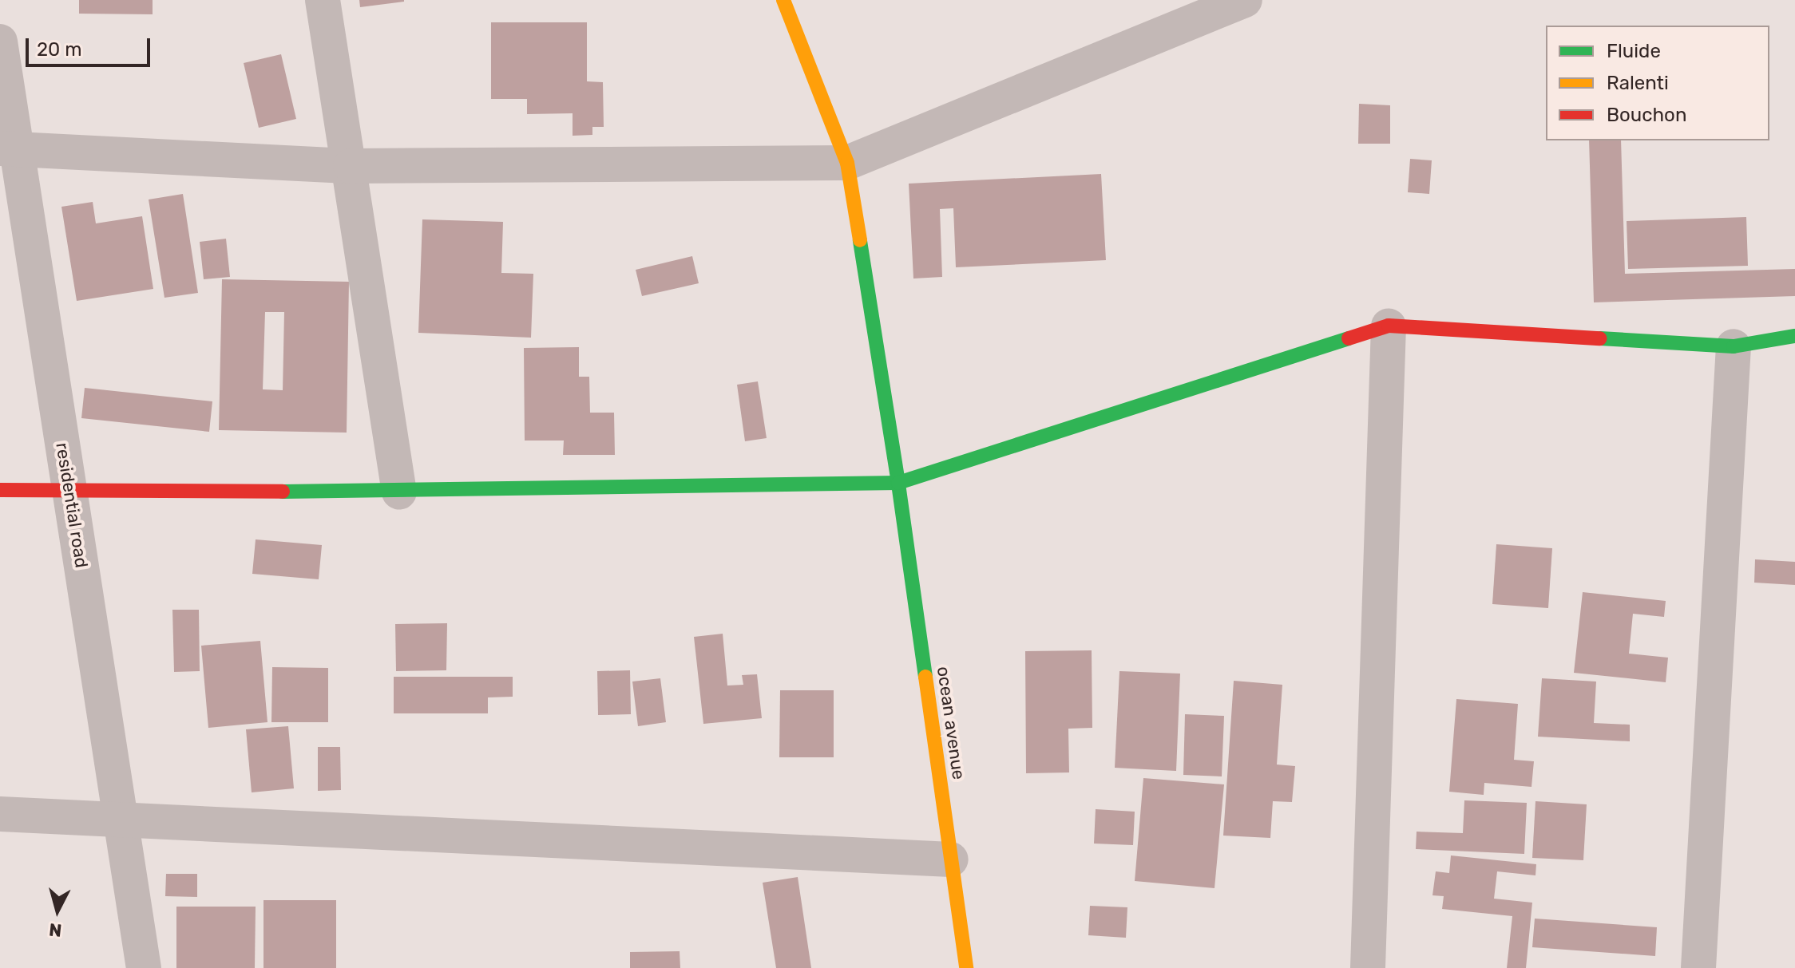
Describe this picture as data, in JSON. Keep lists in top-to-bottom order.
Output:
{
  "streets": {
    "street": ["residential road", "ocean avenue"]
  },
  "legend": ["Fluide", "Ralenti", "Bouchon"],
  "scale_bar": "20 m",
  "north": "bottom"
}
